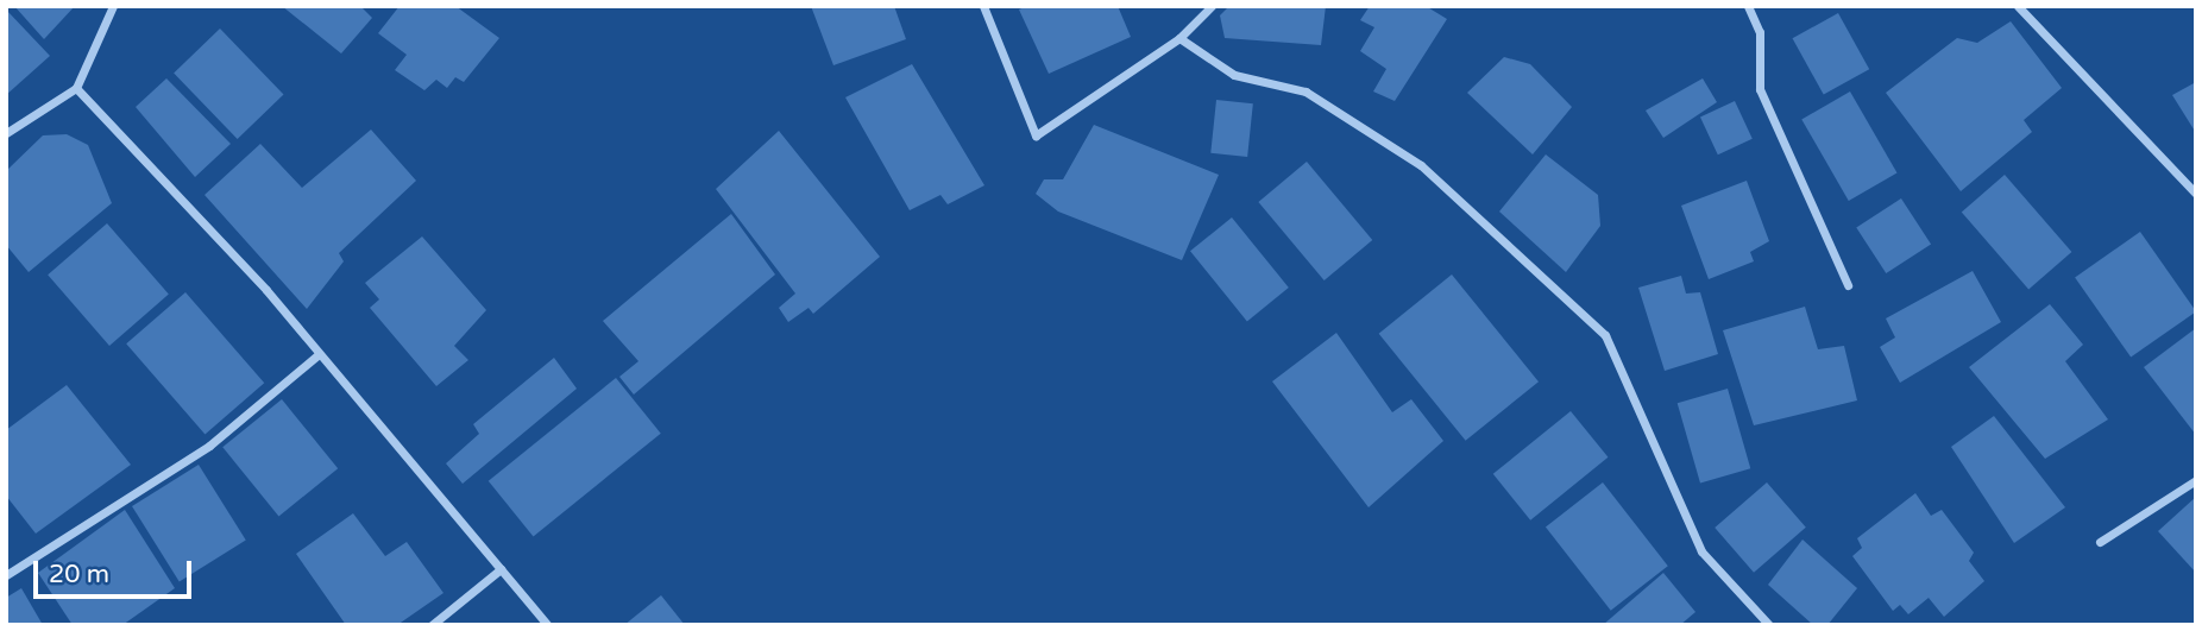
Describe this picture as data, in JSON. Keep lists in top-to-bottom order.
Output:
{
  "scale_bar": "20 m"
}
